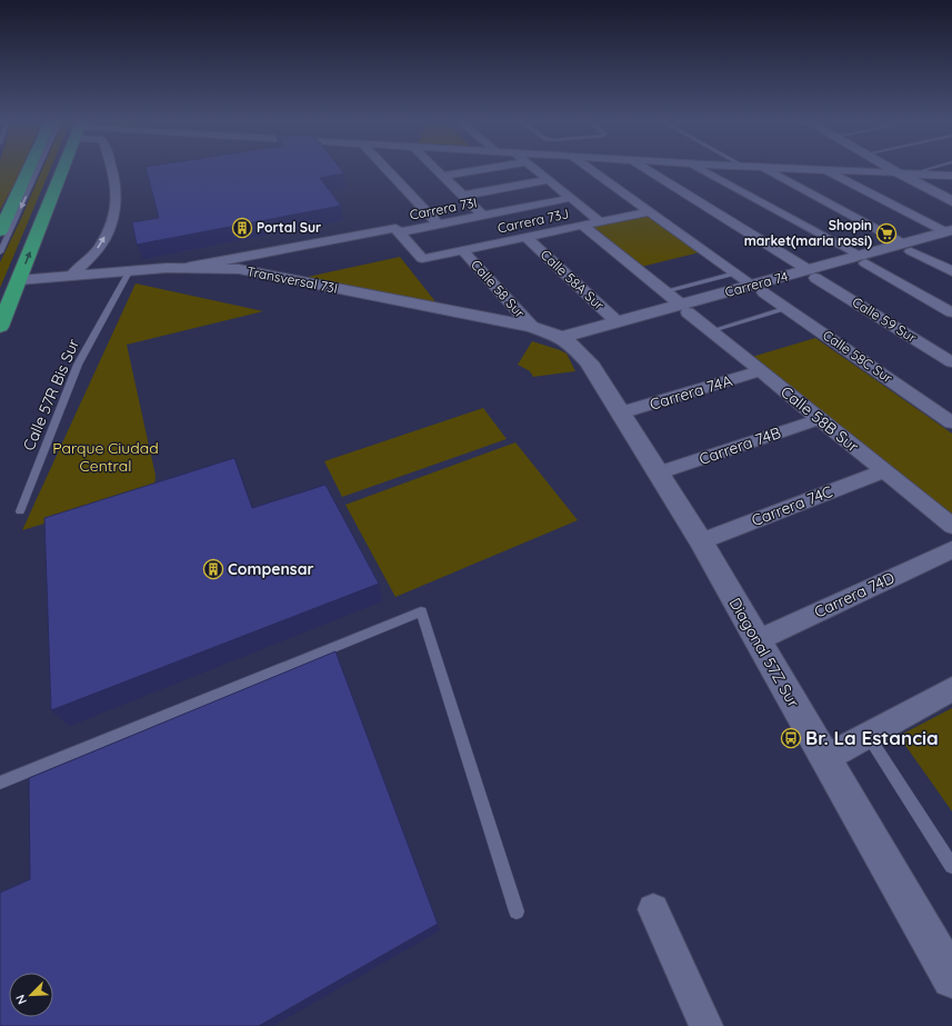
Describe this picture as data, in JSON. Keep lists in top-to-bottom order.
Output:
{
  "streets": {
    "street": [
      "Carrera 73I",
      "Carrera 73J",
      "Transversal 73I",
      "Calle 58A Sur",
      "Carrera 74",
      "Calle 58 Sur",
      "Calle 59 Sur",
      "Calle 58C Sur",
      "Carrera 74A",
      "Calle 58B Sur",
      "Carrera 74B",
      "Carrera 74C",
      "Carrera 74D",
      "Diagonal 57Z Sur"
    ],
    "lane": ["Calle 57R Bis Sur"]
  },
  "crossings": [
    ["Carrera 73I", "Carrera 73J"],
    ["Carrera 73I", "Transversal 73I"],
    ["Carrera 73J", "Calle 58A Sur"],
    ["Carrera 73J", "Calle 58 Sur"],
    ["Carrera 73J", "Calle 58C Sur"],
    ["Carrera 73J", "Calle 58B Sur"],
    ["Transversal 73I", "Carrera 74"],
    ["Transversal 73I", "Calle 58 Sur"],
    ["Transversal 73I", "Calle 57R Bis Sur"],
    ["Transversal 73I", "Diagonal 57Z Sur"],
    ["Calle 58A Sur", "Carrera 74"],
    ["Carrera 74", "Calle 59 Sur"],
    ["Carrera 74", "Calle 58C Sur"],
    ["Carrera 74", "Calle 58B Sur"],
    ["Carrera 74", "Diagonal 57Z Sur"],
    ["Carrera 74A", "Calle 58B Sur"],
    ["Carrera 74A", "Diagonal 57Z Sur"],
    ["Calle 58B Sur", "Carrera 74B"],
    ["Calle 58B Sur", "Carrera 74C"],
    ["Carrera 74B", "Diagonal 57Z Sur"],
    ["Carrera 74C", "Diagonal 57Z Sur"],
    ["Carrera 74D", "Diagonal 57Z Sur"]
  ],
  "parks": ["Parque Ciudad Central"],
  "places": {
    "building": ["Portal Sur", "Compensar"],
    "supermarket": ["Shopin market(maria rossi)"],
    "bus stop": ["Br. La Estancia"]
  },
  "north": "bottom left"
}
